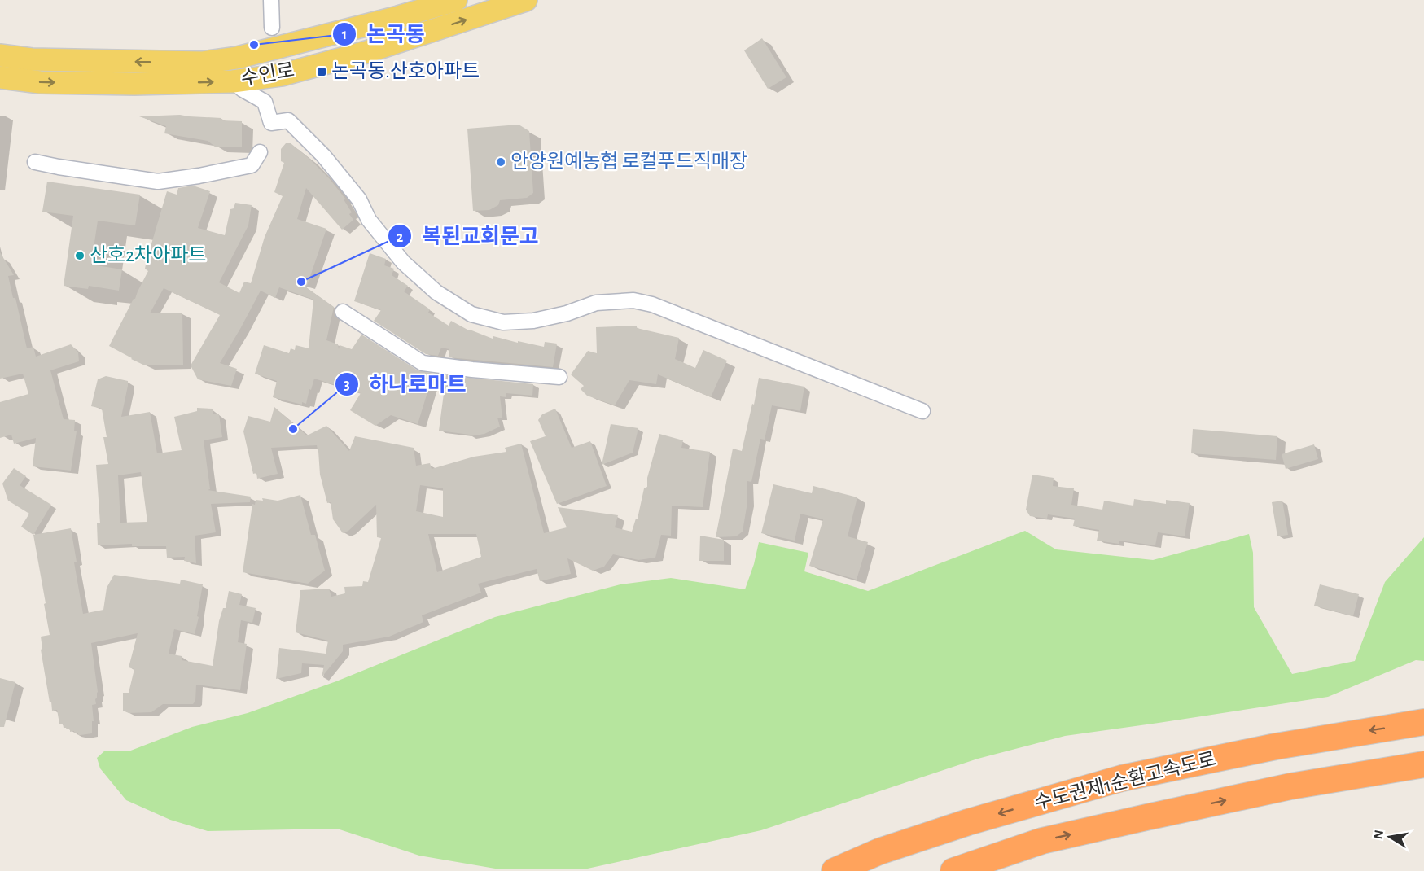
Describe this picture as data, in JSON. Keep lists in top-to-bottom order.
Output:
{
  "streets": {
    "highway": ["수도권제1순환고속도로"],
    "main road": ["수인로"]
  },
  "places": {
    "other": [
      "논곡동",
      "안양원예농협 로컬푸드직매장",
      "산호2차아파트",
      "복된교회문고",
      "하나로마트"
    ],
    "transit": ["논곡동.산호아파트"]
  },
  "north": "left"
}
